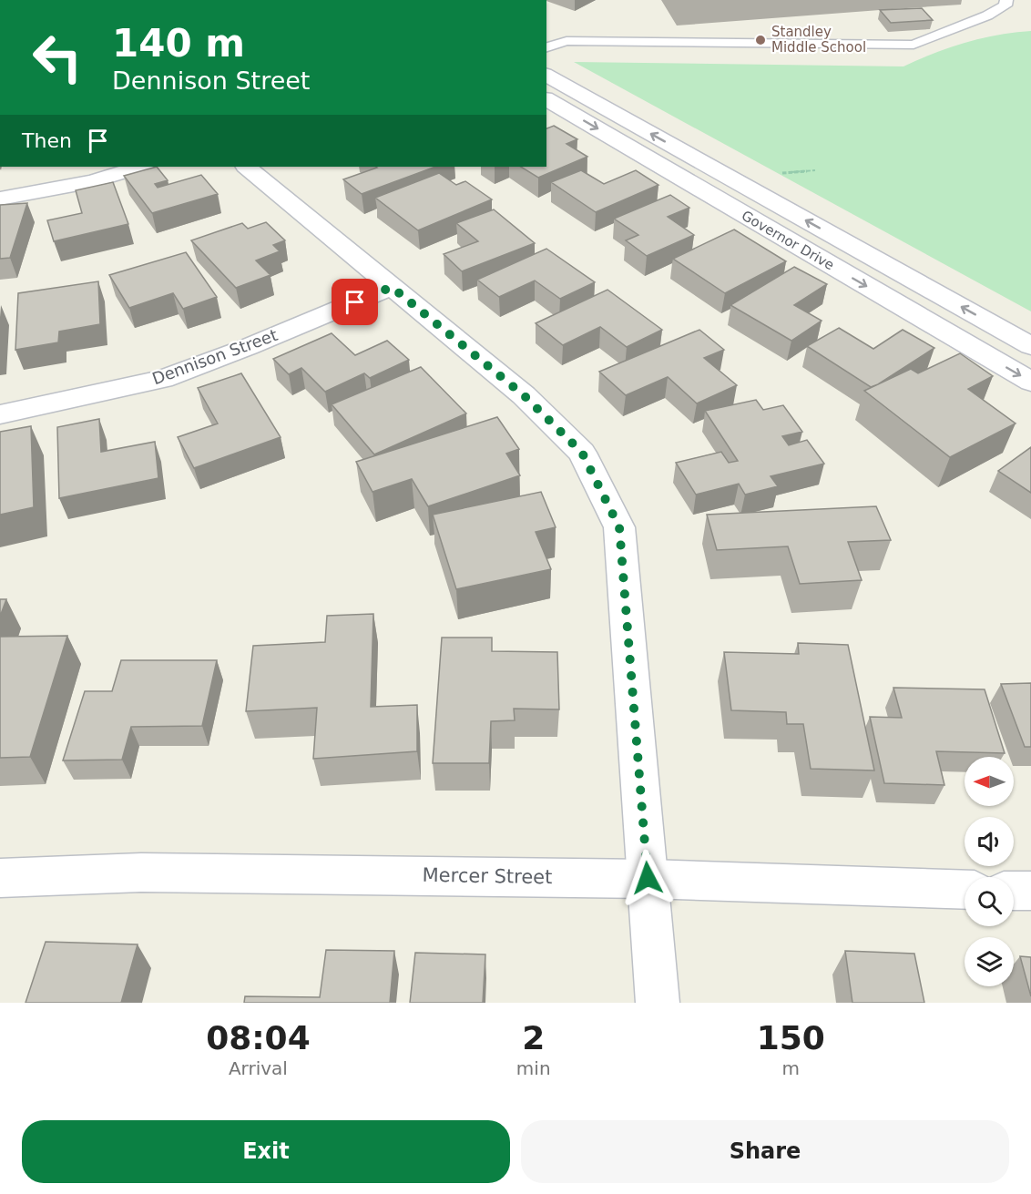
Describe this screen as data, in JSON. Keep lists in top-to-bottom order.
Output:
{
  "streets": {
    "street": ["Governor Drive", "Dennison Street", "Mercer Street"]
  },
  "places": ["Standley Middle School"],
  "north": "left",
  "page": {
    "turn": ["140 m", "Dennison Street"],
    "then": "Then",
    "eta": [
      "08:04",
      "Arrival",
      "2",
      "min",
      "150",
      "m"
    ],
    "buttons": ["Exit", "Share"]
  }
}
